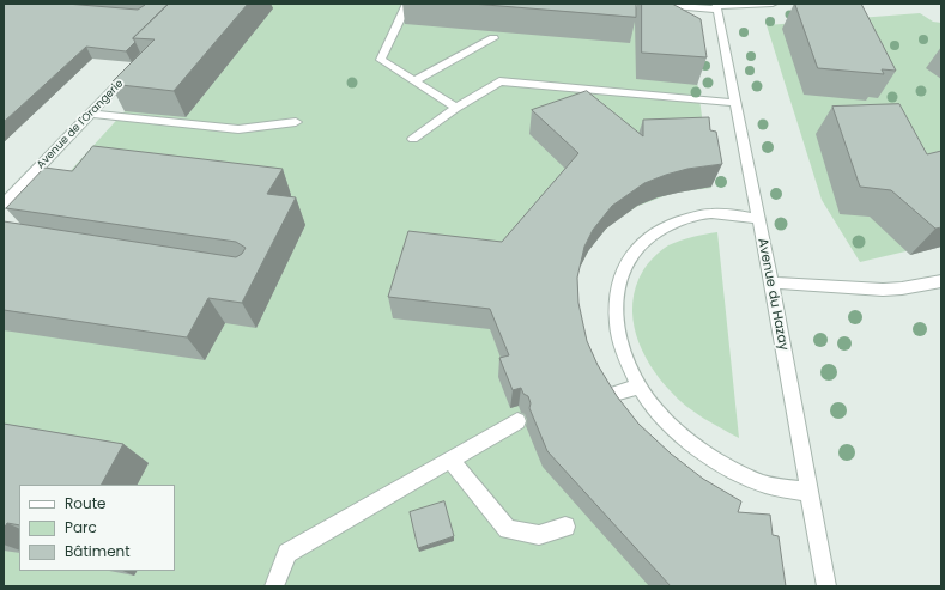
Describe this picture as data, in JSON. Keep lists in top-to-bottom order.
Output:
{
  "streets": {
    "street": ["Avenue de l'Orangerie", "Avenue du Hazay"]
  },
  "legend": ["Route", "Parc", "Bâtiment"]
}
